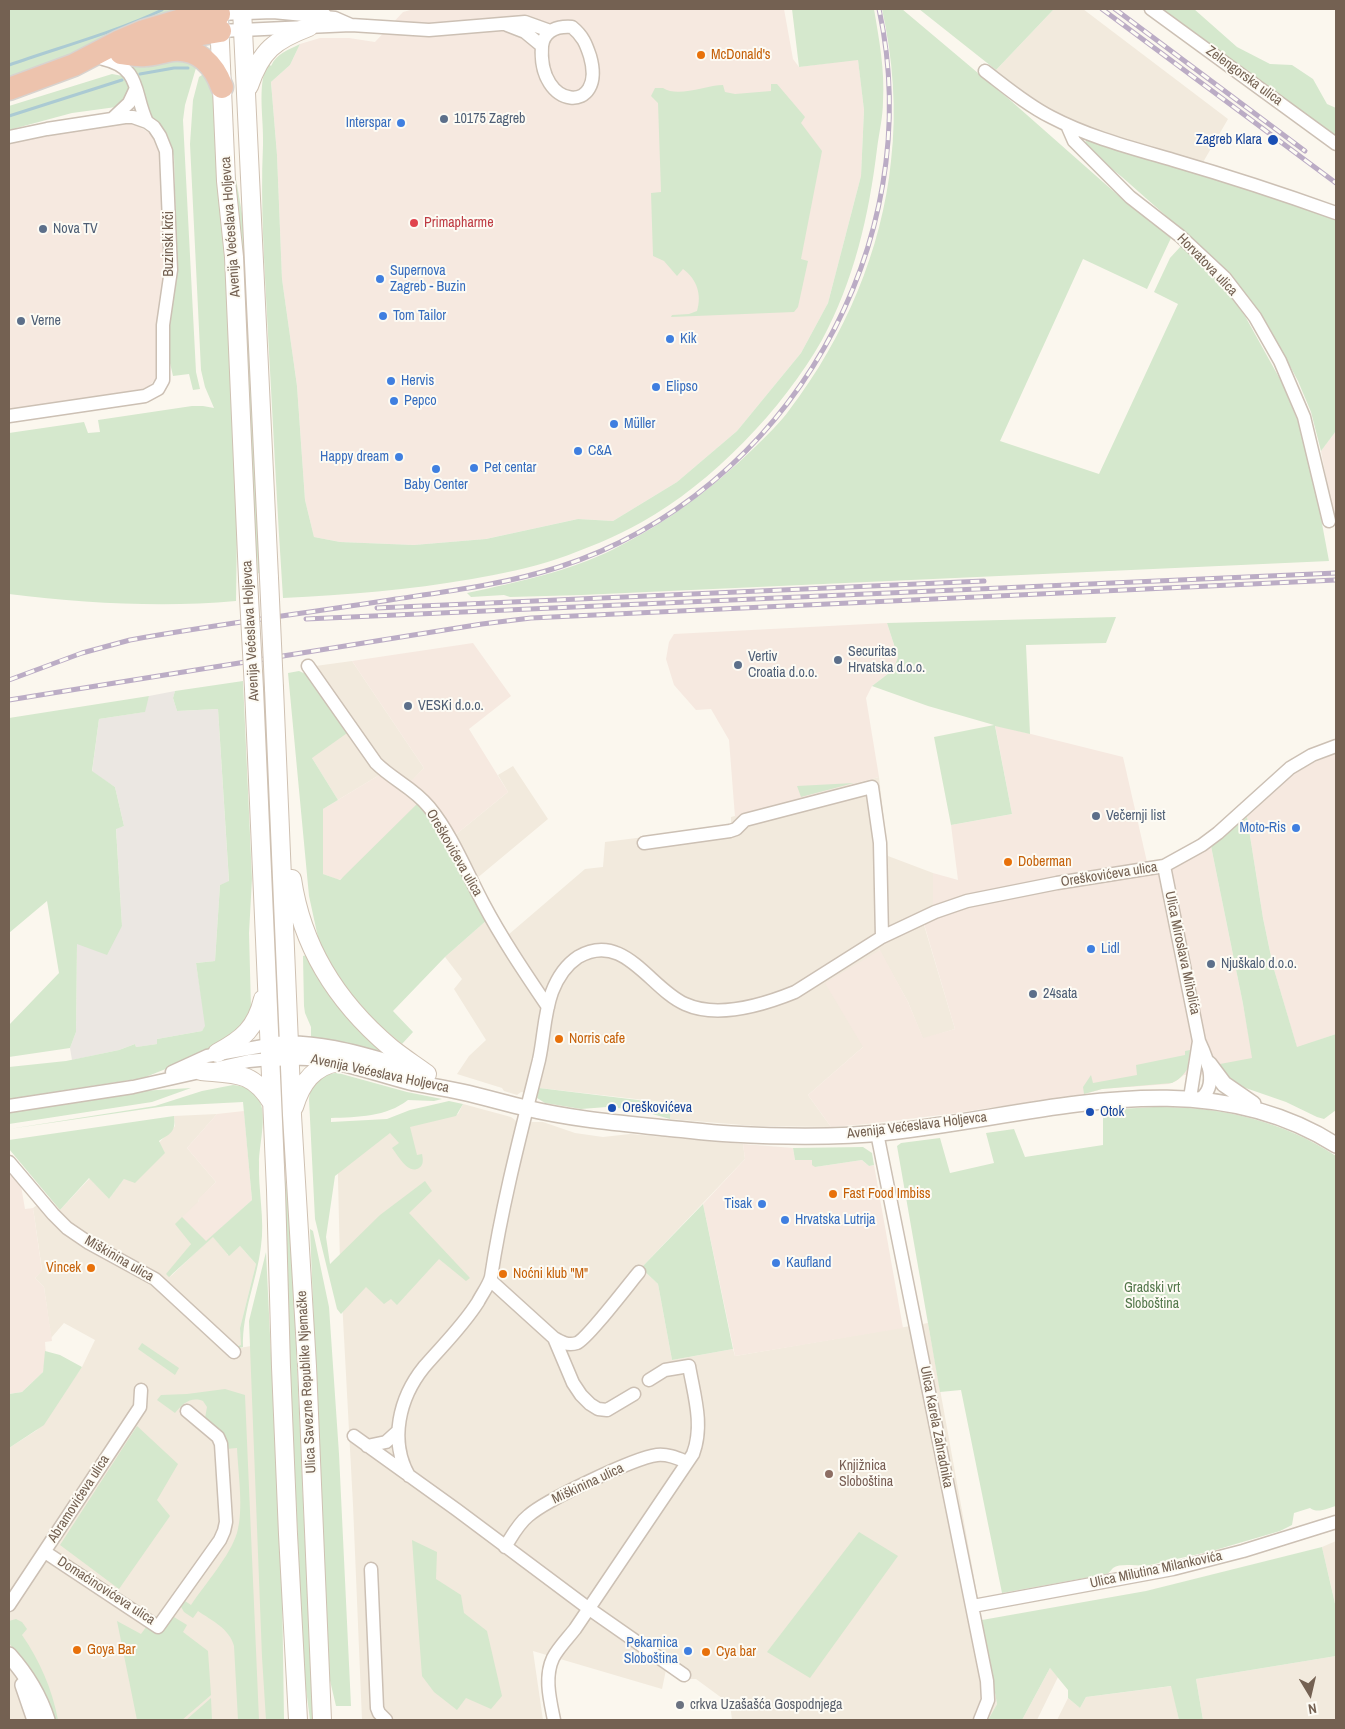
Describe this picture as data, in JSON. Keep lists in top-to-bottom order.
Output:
{
  "streets": {
    "main road": ["Avenija Većeslava Holjevca", "Ulica Savezne Republike Njemačke"],
    "street": [
      "Zelengorska ulica",
      "Buzinski krči",
      "Horvatova ulica",
      "Oreškovićeva ulica",
      "Ulica Miroslava Miholića",
      "Miškinina ulica",
      "Ulica Karela Zahradnika",
      "Abramovićeva ulica",
      "Ulica Milutina Milankovića",
      "Domaćinovićeva ulica"
    ]
  },
  "crossings": [
    ["Avenija Većeslava Holjevca", "Oreškovićeva ulica"],
    ["Avenija Većeslava Holjevca", "Ulica Miroslava Miholića"],
    ["Avenija Većeslava Holjevca", "Ulica Savezne Republike Njemačke"],
    ["Avenija Većeslava Holjevca", "Ulica Karela Zahradnika"],
    ["Oreškovićeva ulica", "Ulica Miroslava Miholića"],
    ["Ulica Karela Zahradnika", "Ulica Milutina Milankovića"],
    ["Abramovićeva ulica", "Domaćinovićeva ulica"]
  ],
  "parks": ["Gradski vrt Sloboština"],
  "places": [
    "McDonald's",
    "10175 Zagreb",
    "Interspar",
    "Zagreb Klara",
    "Primapharme",
    "Nova TV",
    "Supernova Zagreb - Buzin",
    "Tom Tailor",
    "Verne",
    "Kik",
    "Hervis",
    "Elipso",
    "Pepco",
    "Müller",
    "C&A",
    "Happy dream",
    "Pet centar",
    "Baby Center",
    "Securitas Hrvatska d.o.o.",
    "Vertiv Croatia d.o.o.",
    "VESKi d.o.o.",
    "Večernji list",
    "Moto-Ris",
    "Doberman",
    "Lidl",
    "Njuškalo d.o.o.",
    "24sata",
    "Norris cafe",
    "Oreškovićeva",
    "Otok",
    "Fast Food Imbiss",
    "Tisak",
    "Hrvatska Lutrija",
    "Kaufland",
    "Vincek",
    "Noćni klub \"M\"",
    "Knjižnica Sloboština",
    "Goya Bar",
    "Pekarnica Sloboština",
    "Cya bar",
    "crkva Uzašašća Gospodnjega"
  ],
  "north": "bottom"
}
